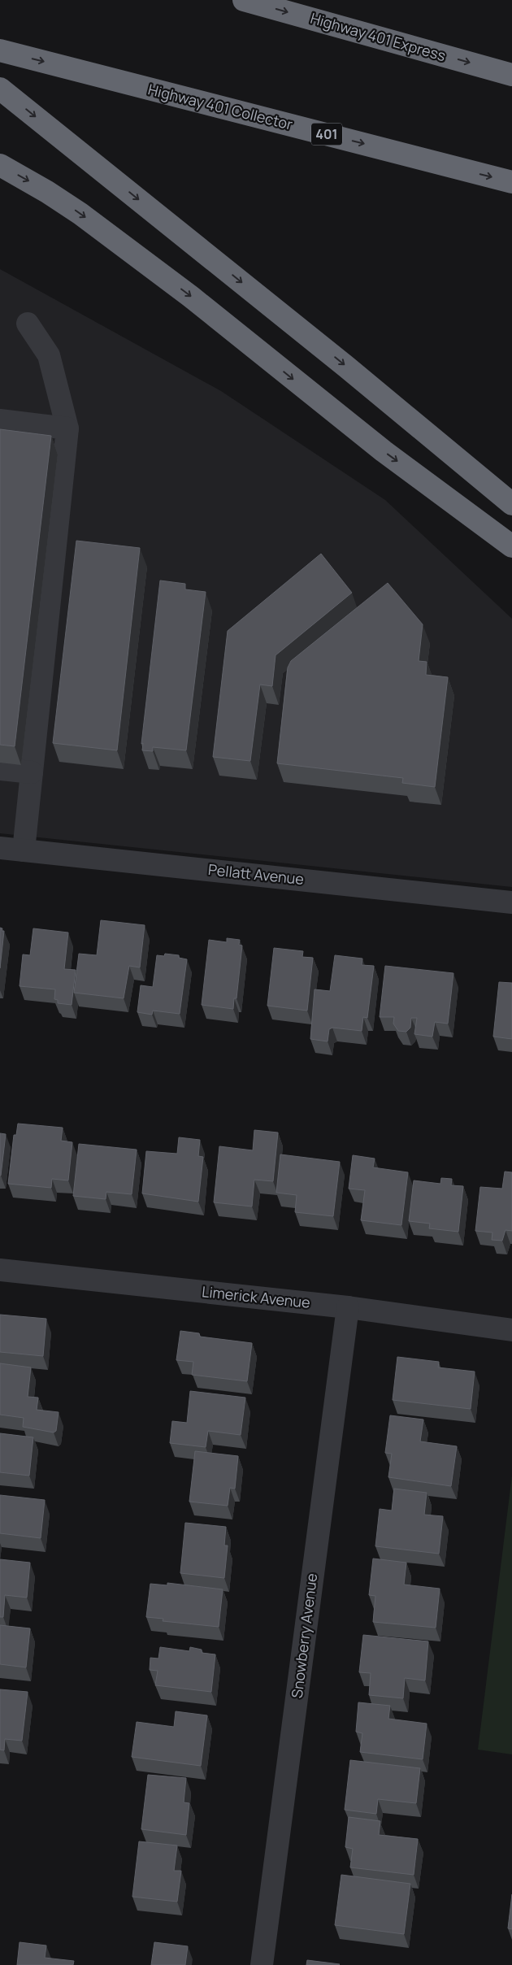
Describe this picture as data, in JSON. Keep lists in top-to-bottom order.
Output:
{
  "streets": {
    "highway": ["Highway 401 Express", "Highway 401 Collector", "401"],
    "street": ["Pellatt Avenue", "Limerick Avenue", "Snowberry Avenue"]
  },
  "crossings": [
    ["Limerick Avenue", "Snowberry Avenue"]
  ],
  "one_way": ["Highway 401 Express"]
}
